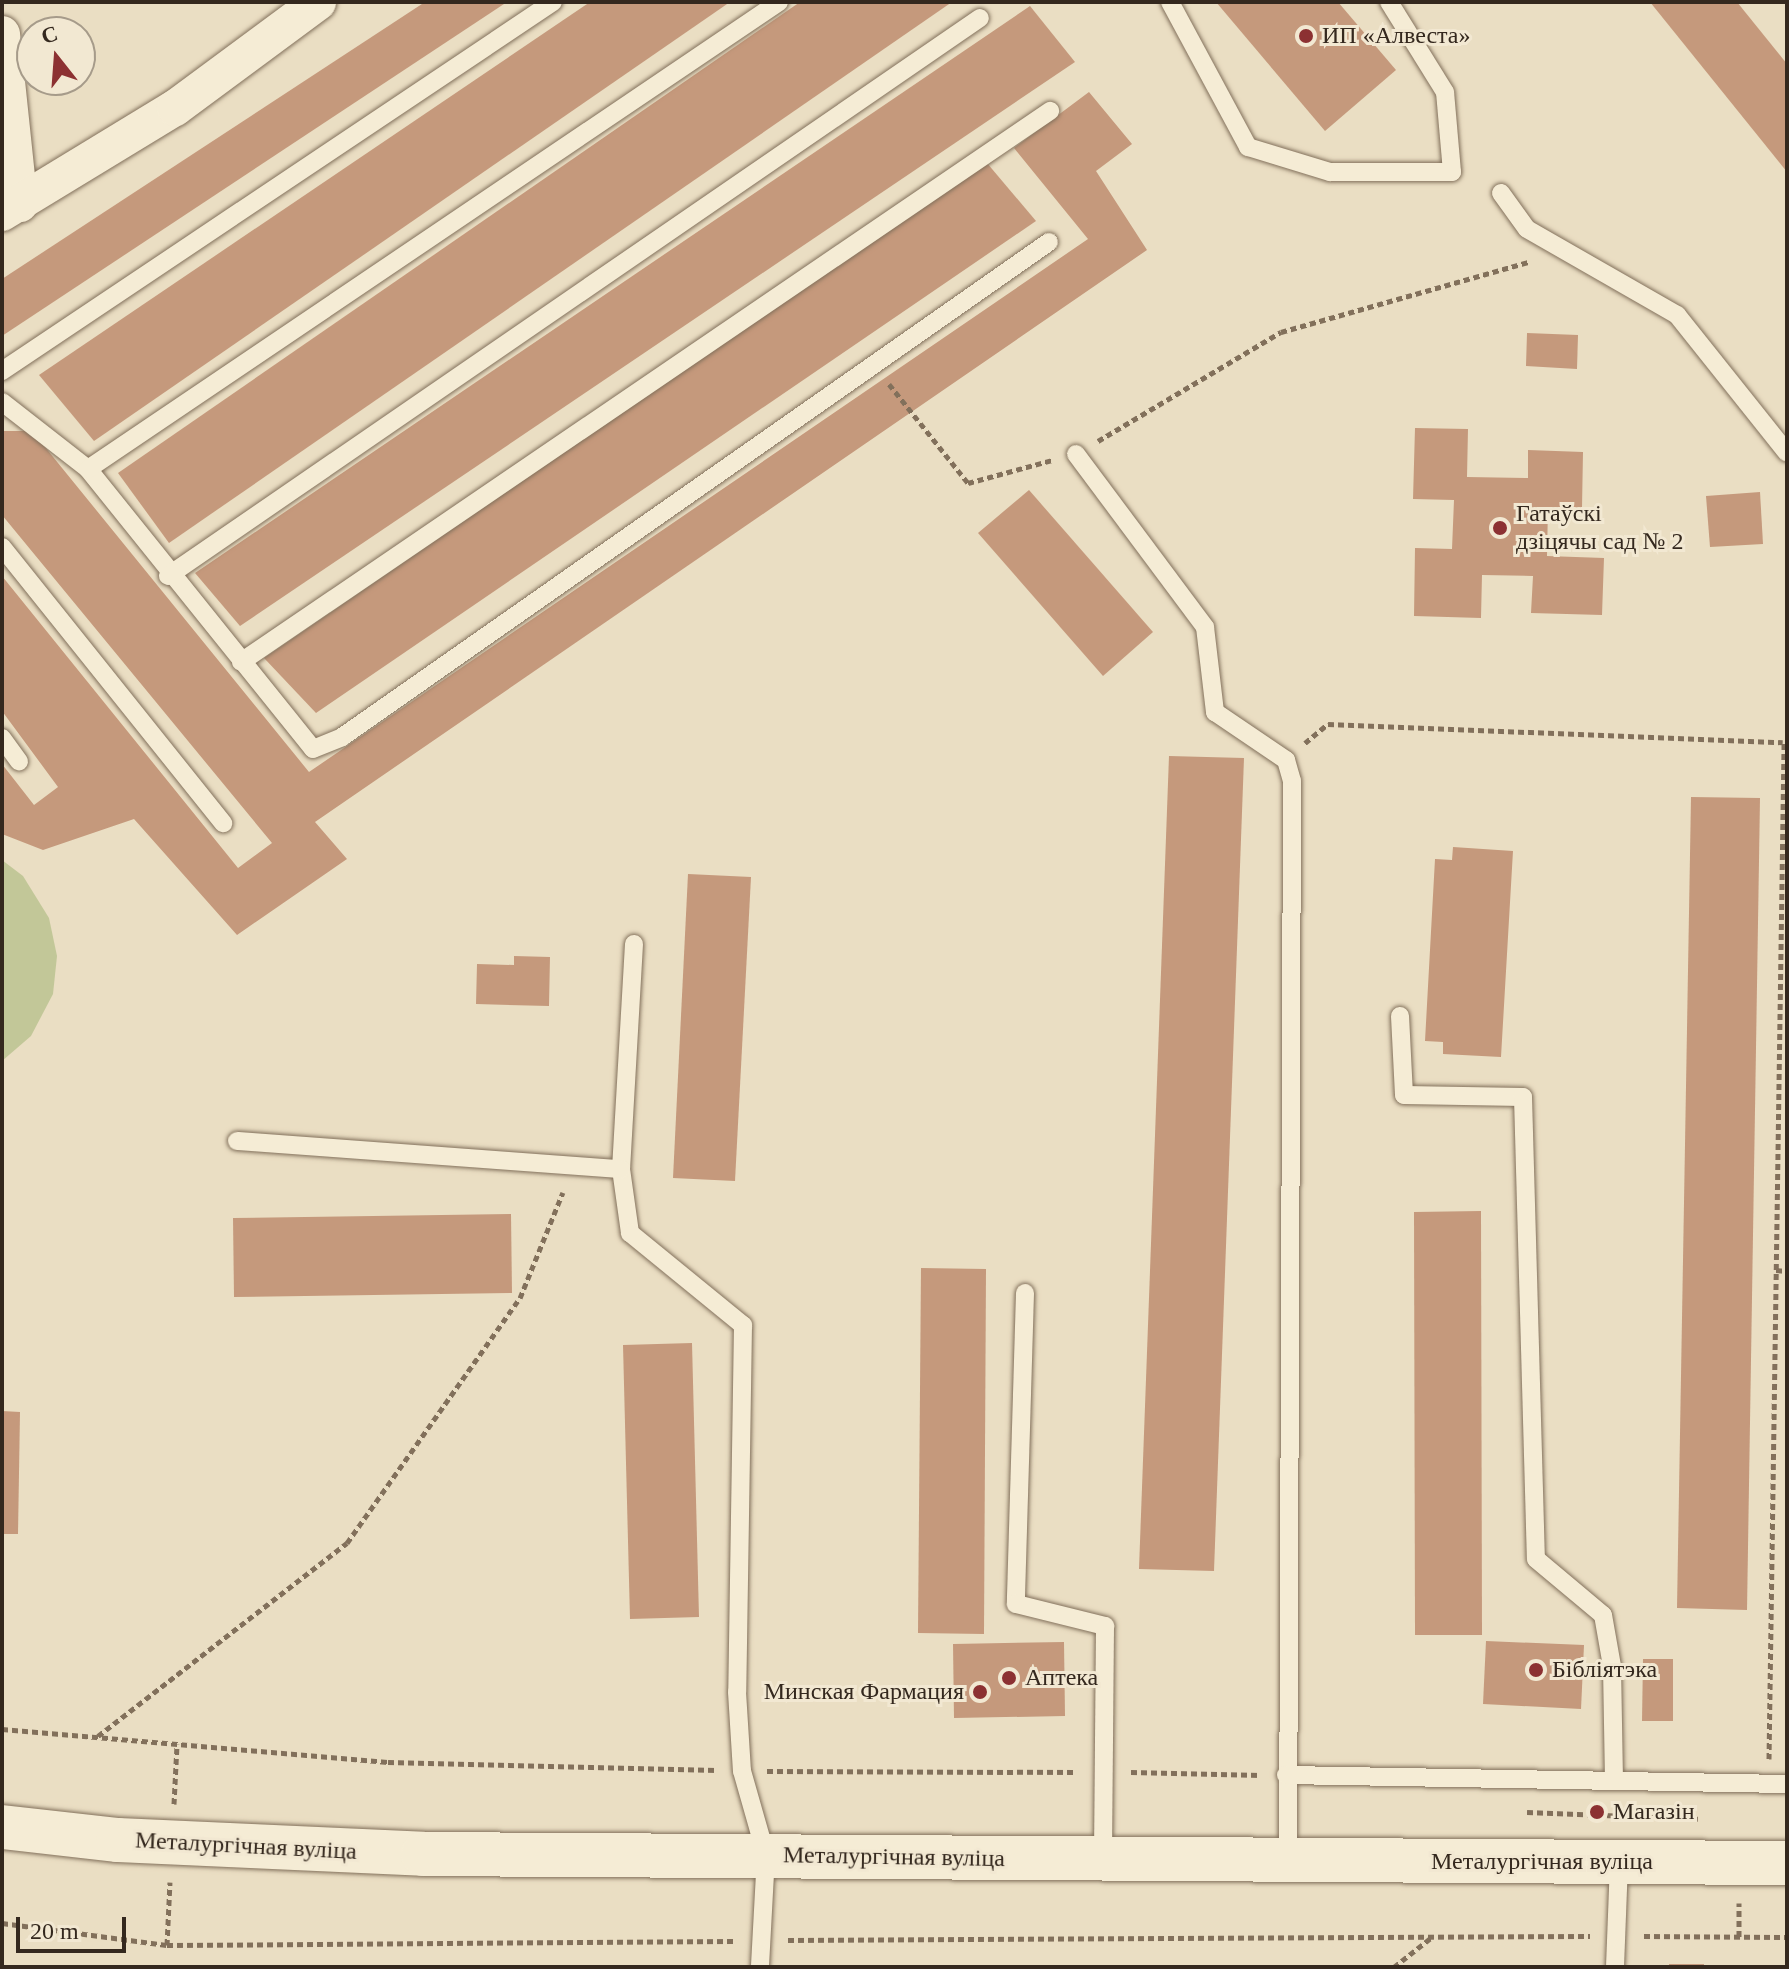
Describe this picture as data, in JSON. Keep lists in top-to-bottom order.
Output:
{
  "streets": {
    "street": ["Металургічная вуліца"]
  },
  "places": [
    "ИП «Алвеста»",
    "Гатаўскі дзіцячы сад № 2",
    "Бібліятэка",
    "Аптека",
    "Минская Фармация",
    "Магазін"
  ],
  "scale_bar": "20 m",
  "north": "top"
}
